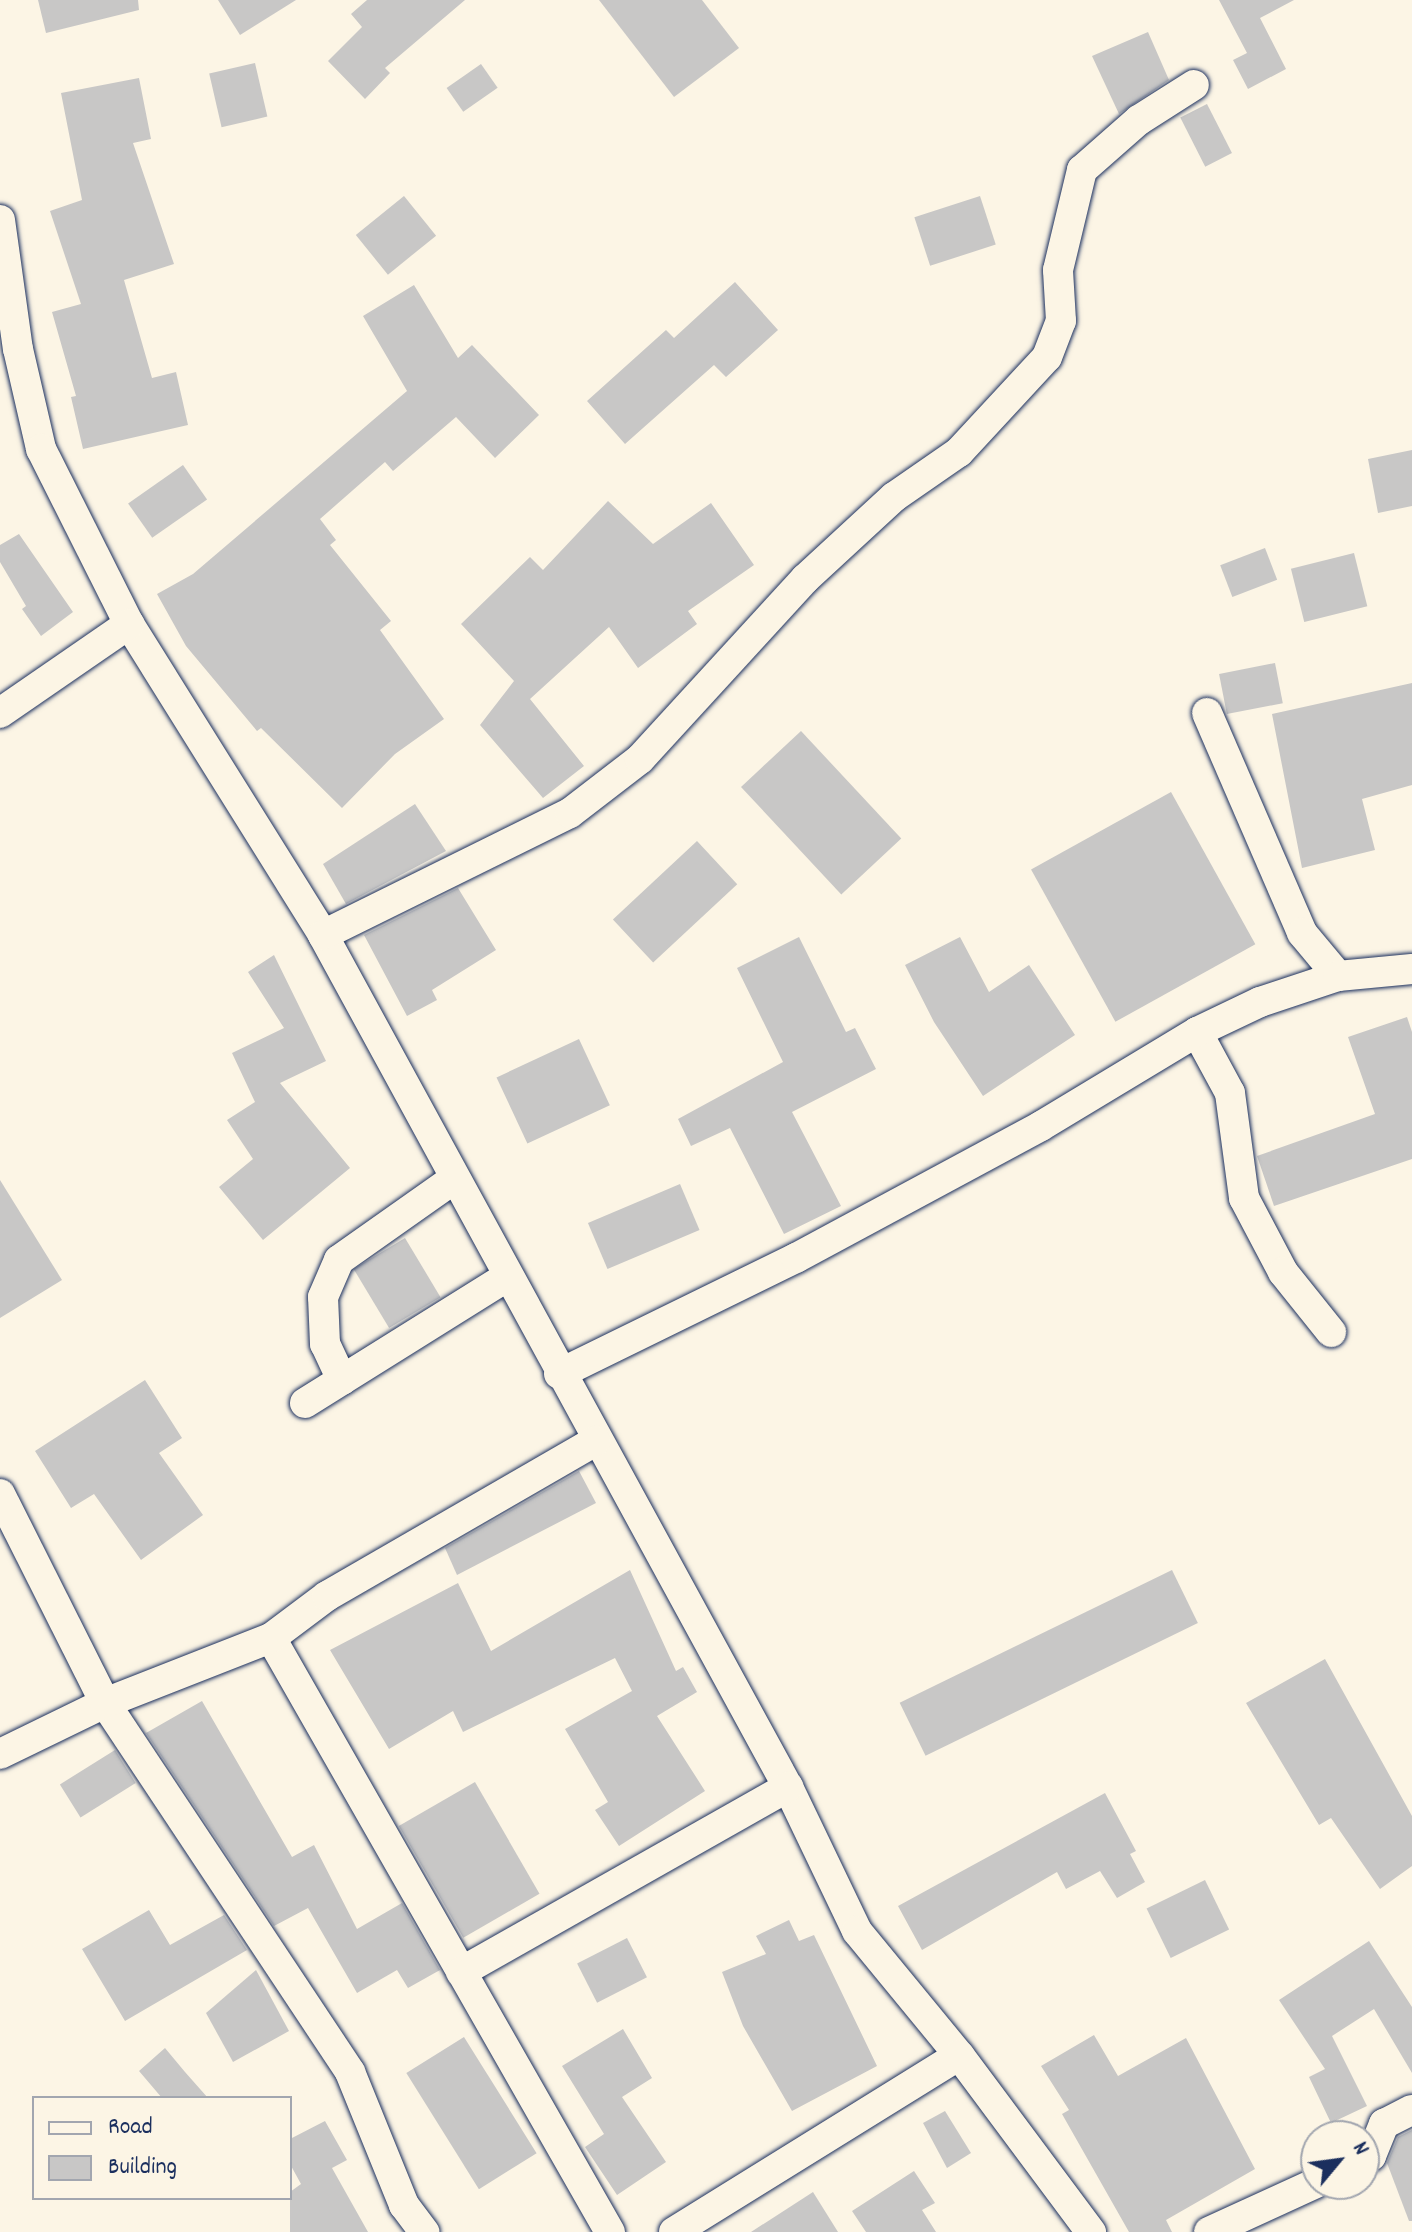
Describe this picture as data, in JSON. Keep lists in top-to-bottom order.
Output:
{
  "legend": ["Road", "Building"],
  "north": "top right"
}
